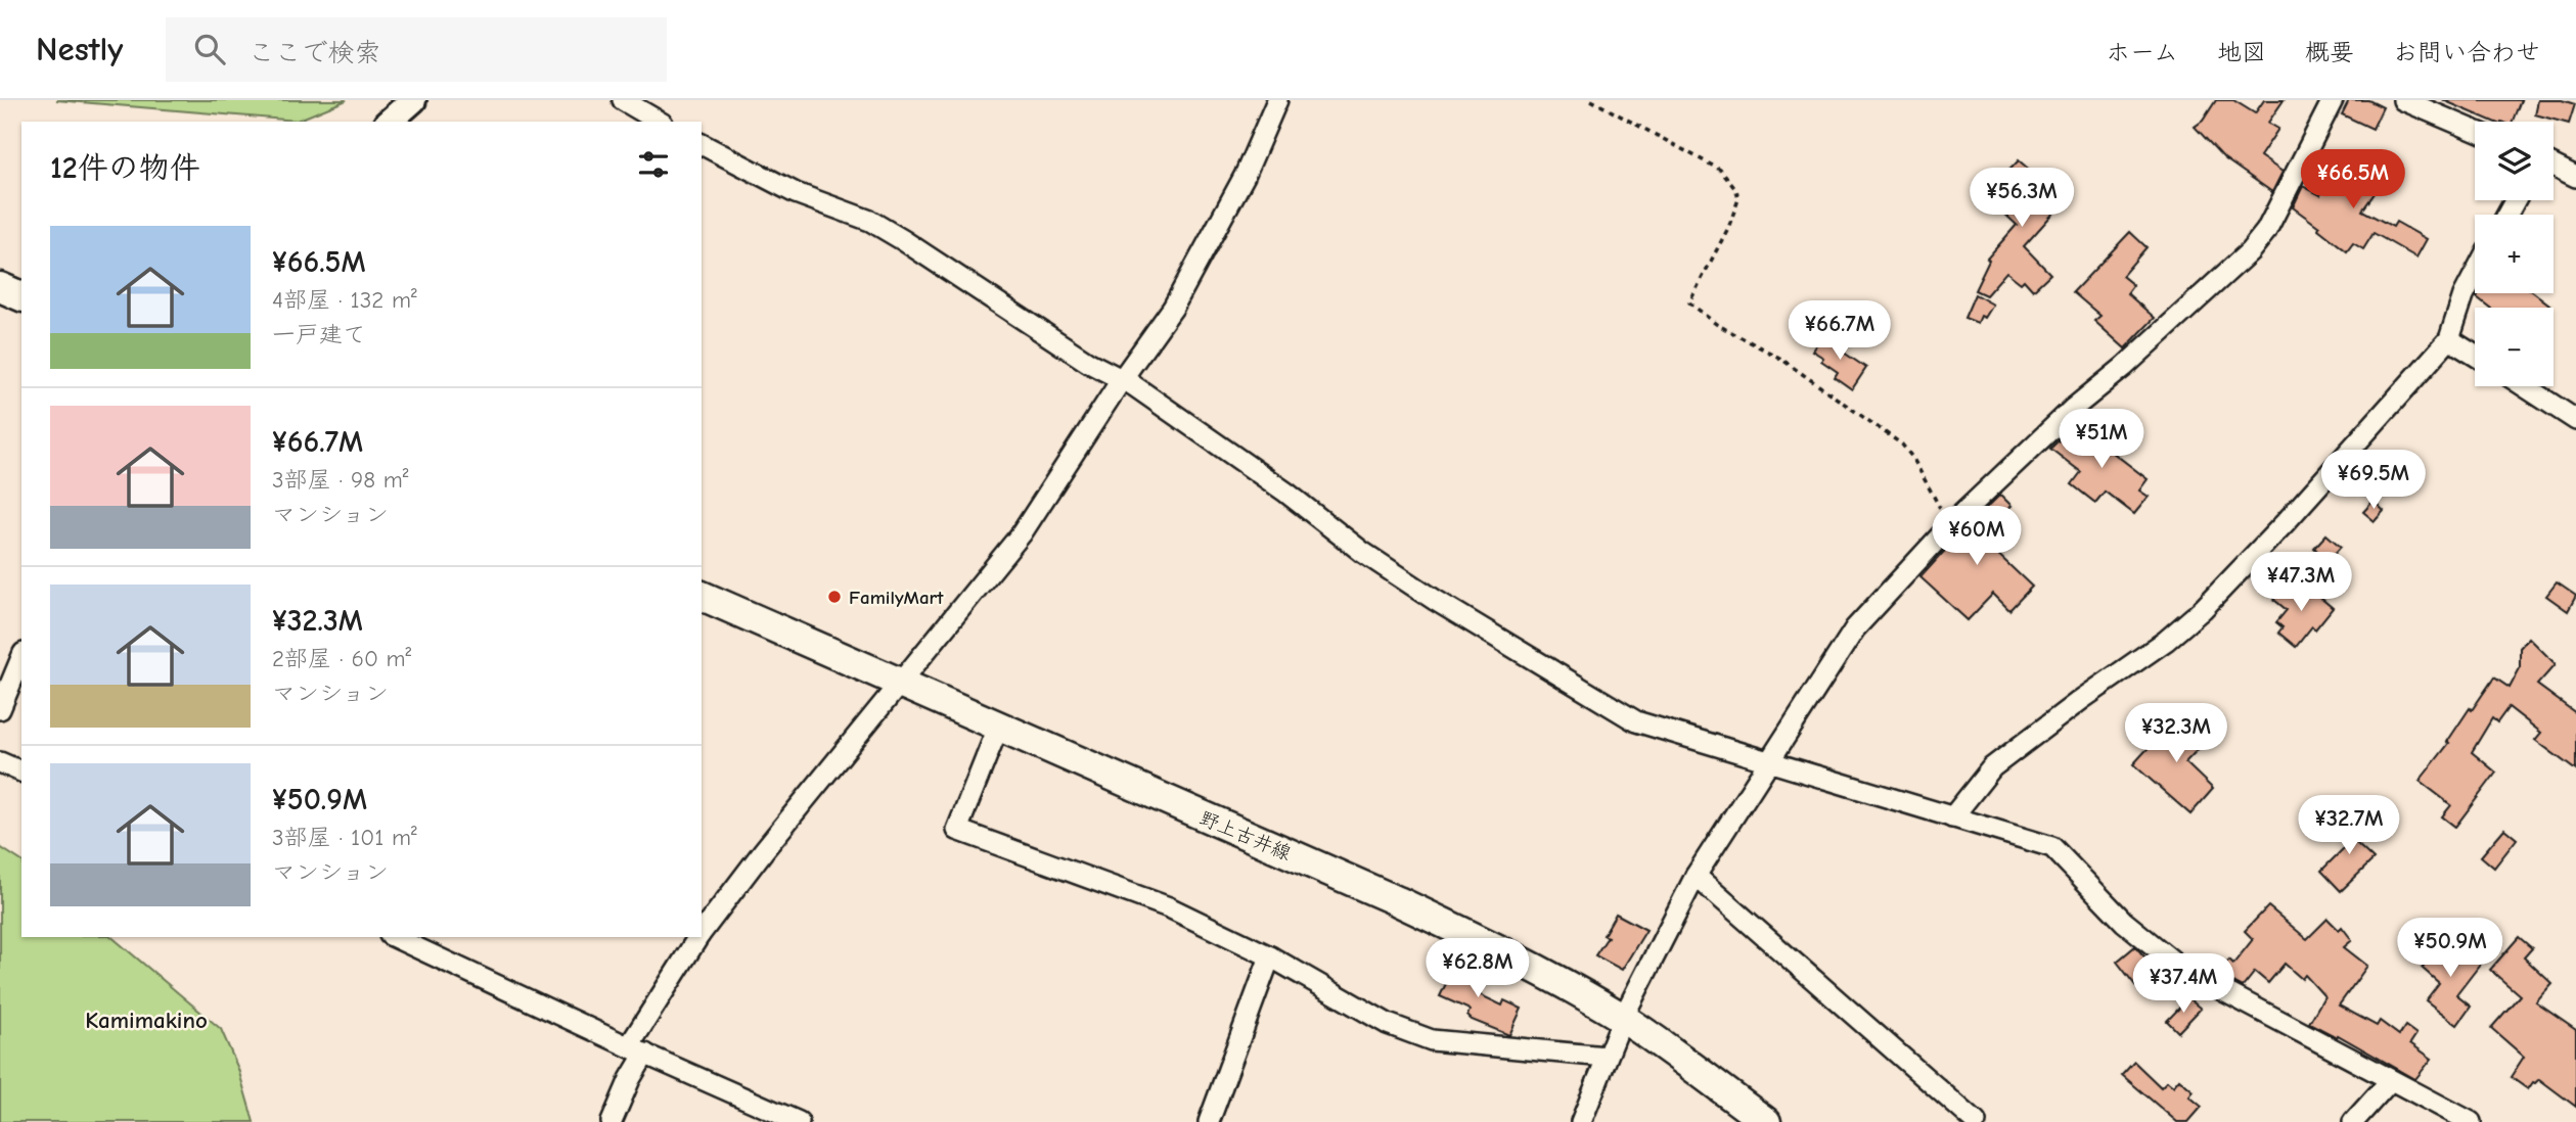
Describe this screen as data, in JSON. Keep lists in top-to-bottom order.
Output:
{
  "streets": {
    "main road": ["野上古井線"]
  },
  "districts": ["Kamimakino"],
  "places": ["FamilyMart"],
  "page": {
    "header": "Nestly",
    "search": "ここで検索",
    "nav": [
      "ホーム",
      "地図",
      "概要",
      "お問い合わせ"
    ],
    "map_buttons": ["+", "−"],
    "heading": "12件の物件",
    "price": [
      "¥66.5M",
      "¥56.3M",
      "¥66.7M",
      "¥51M",
      "¥69.5M",
      "¥60M",
      "¥47.3M",
      "¥32.3M",
      "¥32.7M",
      "¥50.9M",
      "¥62.8M",
      "¥37.4M"
    ],
    "list": [
      {
        "name": "¥66.5M",
        "note": "4部屋 · 132 m² · 一戸建て"
      },
      {
        "name": "¥66.7M",
        "note": "3部屋 · 98 m² · マンション"
      },
      {
        "name": "¥32.3M",
        "note": "2部屋 · 60 m² · マンション"
      },
      {
        "name": "¥50.9M",
        "note": "3部屋 · 101 m² · マンション"
      }
    ]
  }
}
